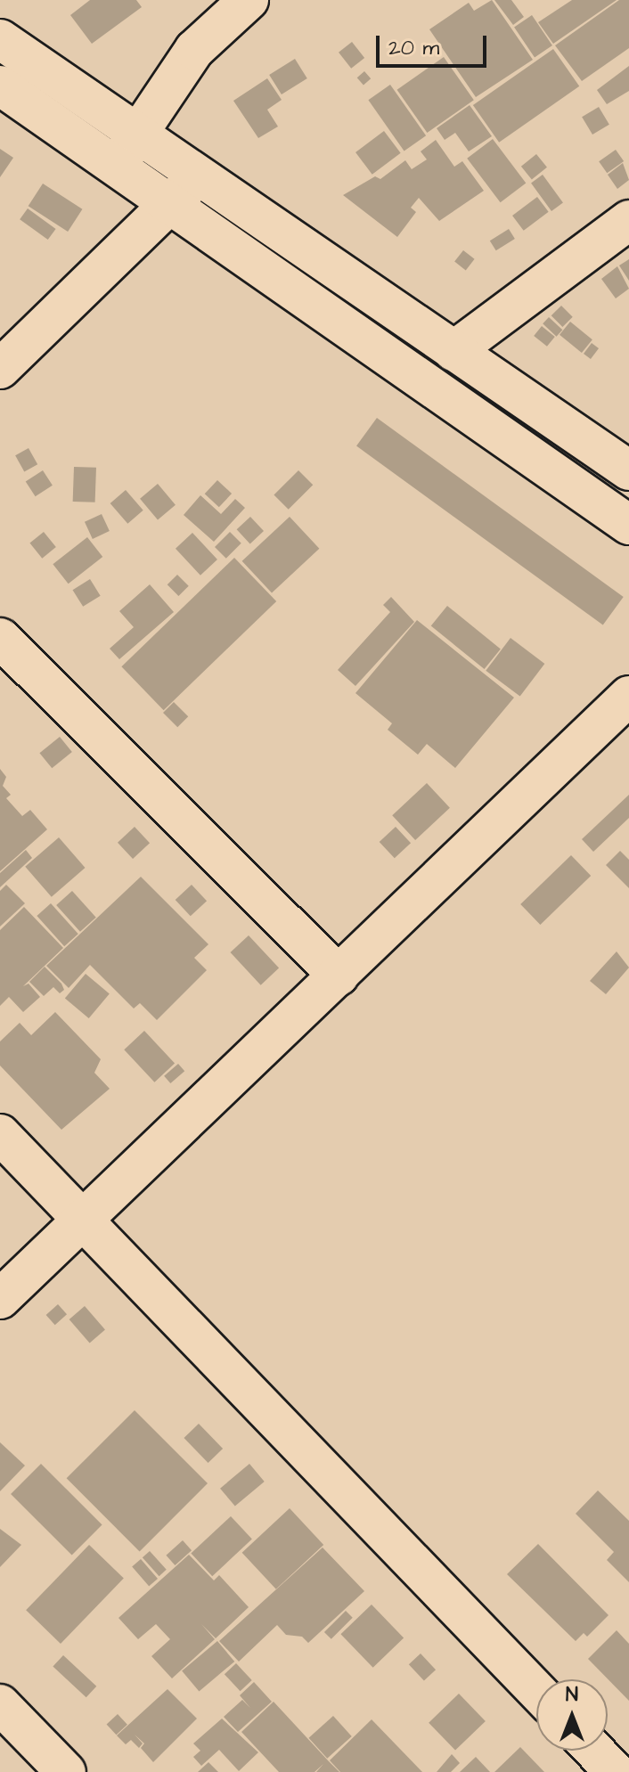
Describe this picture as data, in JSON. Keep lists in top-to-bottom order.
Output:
{
  "scale_bar": "20 m",
  "north": "top"
}
